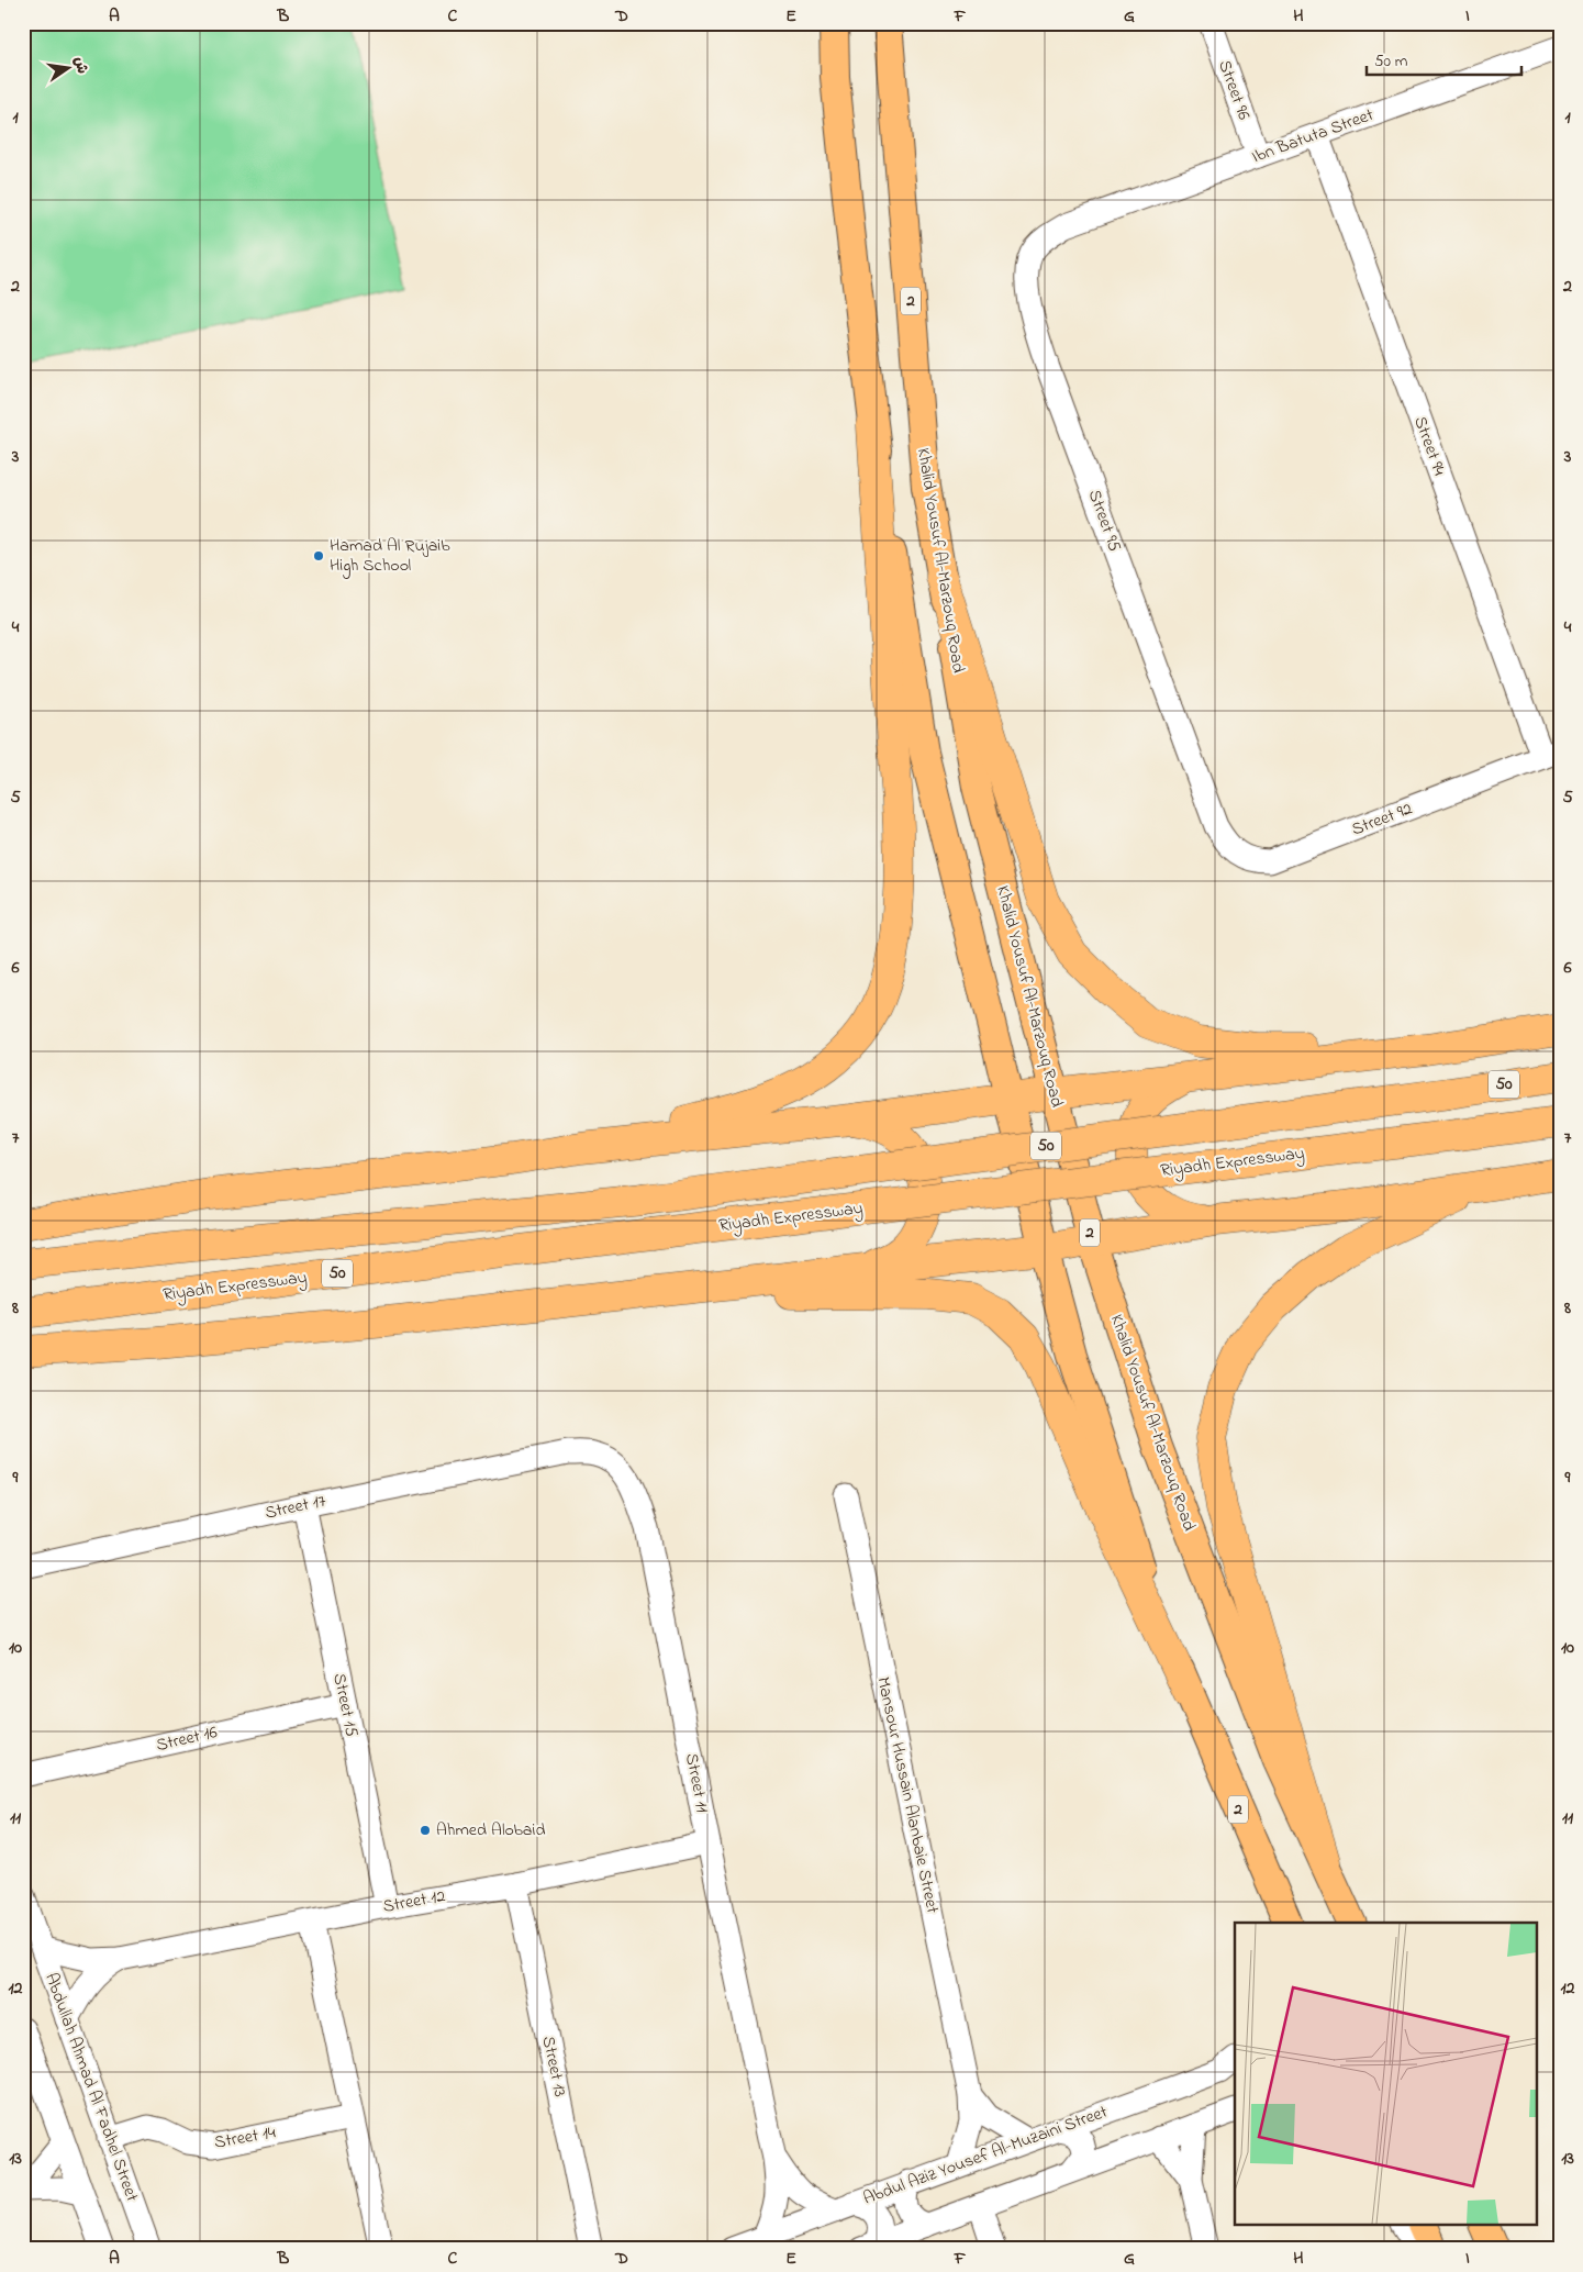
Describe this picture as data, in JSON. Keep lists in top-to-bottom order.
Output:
{
  "streets": {
    "highway": ["50", "Riyadh Expressway"],
    "main road": ["2", "Khalid Yousuf Al-Marzouq Road"],
    "street": [
      "Street 96",
      "Ibn Batuta Street",
      "Street 94",
      "Street 95",
      "Street 92",
      "Street 17",
      "Street 15",
      "Street 16",
      "Street 11",
      "Mansour Hussain Alanbaie Street",
      "Street 12",
      "Street 13",
      "Abdullah Ahmad Al Fadhel Street",
      "Street 14",
      "Abdul Aziz Yousef Al-Muzaini Street"
    ]
  },
  "crossings": [
    ["Street 96", "Ibn Batuta Street"],
    ["Ibn Batuta Street", "Street 94"],
    ["Ibn Batuta Street", "Street 95"],
    ["Street 94", "Street 92"],
    ["Street 95", "Street 92"],
    ["Street 17", "Street 15"],
    ["Street 17", "Street 11"],
    ["Street 15", "Street 16"],
    ["Street 15", "Street 12"],
    ["Street 11", "Street 12"],
    ["Street 11", "Abdul Aziz Yousef Al-Muzaini Street"],
    ["Mansour Hussain Alanbaie Street", "Abdul Aziz Yousef Al-Muzaini Street"],
    ["Street 12", "Street 13"],
    ["Street 12", "Abdullah Ahmad Al Fadhel Street"],
    ["Abdullah Ahmad Al Fadhel Street", "Street 14"]
  ],
  "places": ["Hamad Al Rujaib High School", "Ahmed Alobaid"],
  "scale_bar": "50 m",
  "north": "right",
  "grid": {
    "columns": [
      "A",
      "B",
      "C",
      "D",
      "E",
      "F",
      "G",
      "H",
      "I"
    ],
    "rows": [
      "1",
      "2",
      "3",
      "4",
      "5",
      "6",
      "7",
      "8",
      "9",
      "10",
      "11",
      "12",
      "13"
    ]
  }
}
